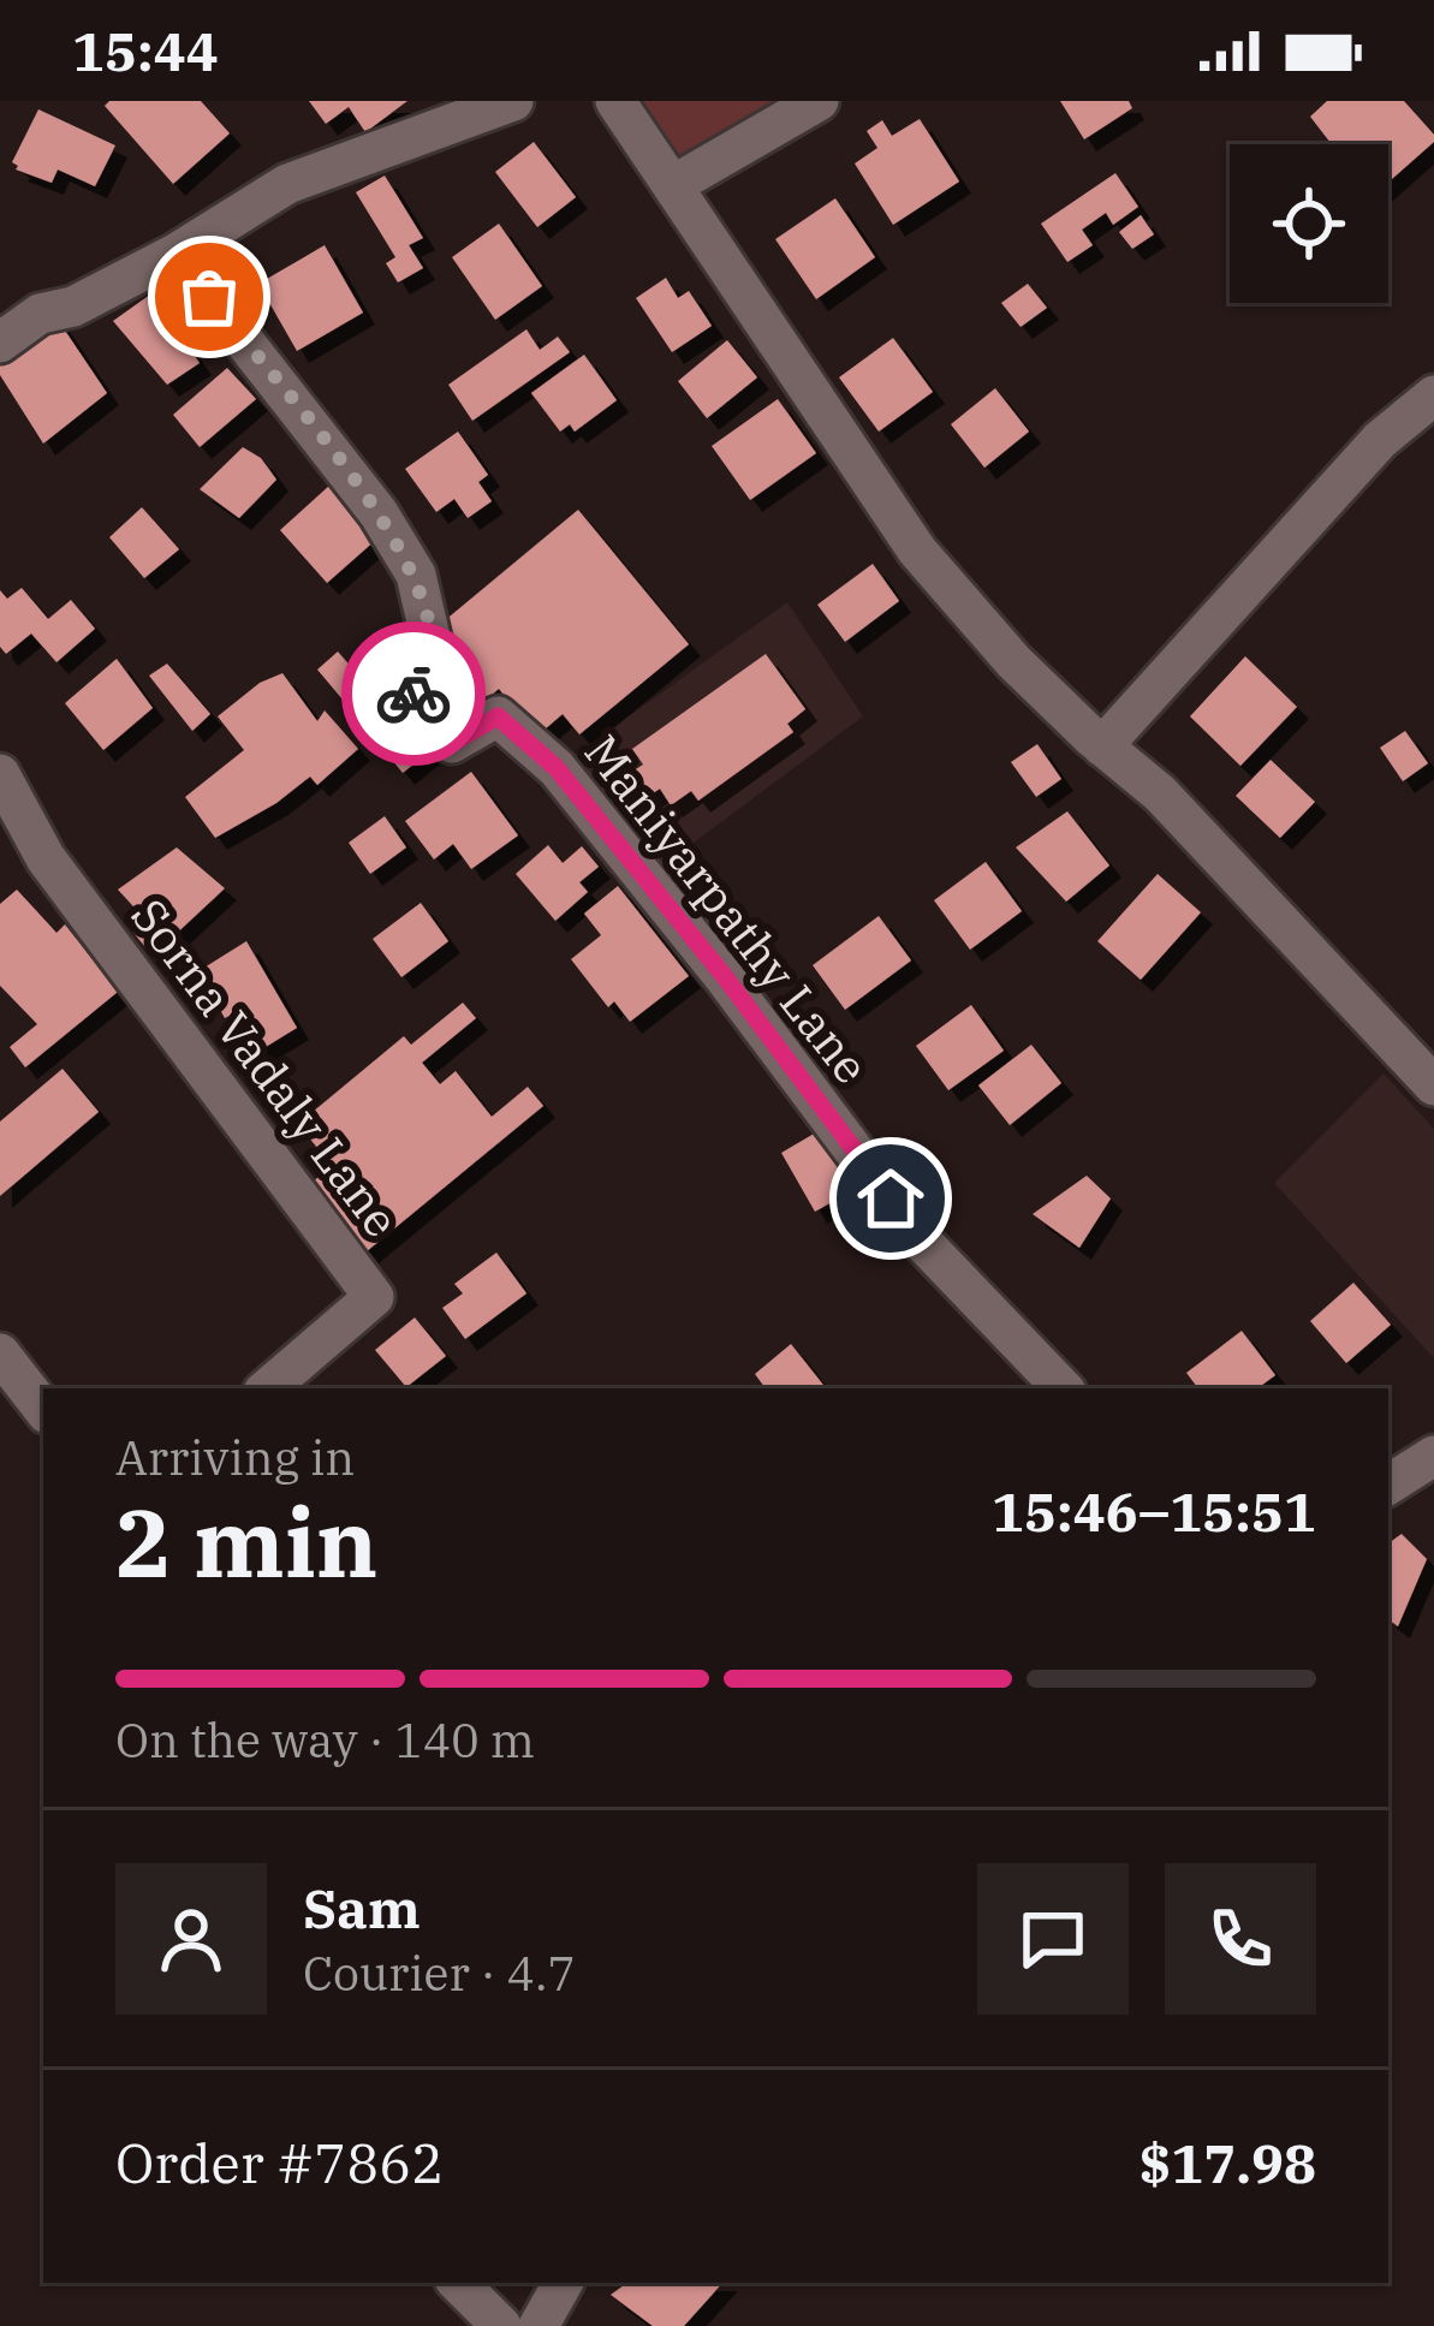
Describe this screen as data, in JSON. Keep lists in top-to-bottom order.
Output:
{
  "streets": {
    "street": ["Maniyarpathy Lane", "Sorna Vadaly Lane"]
  },
  "page": {
    "status": "15:44",
    "heading": ["2 min", "Arriving in", "15:46–15:51"],
    "panel": [
      "Sam",
      "Courier · 4.7",
      "Order #7862",
      "$17.98"
    ],
    "bar": "On the way · 140 m"
  }
}
